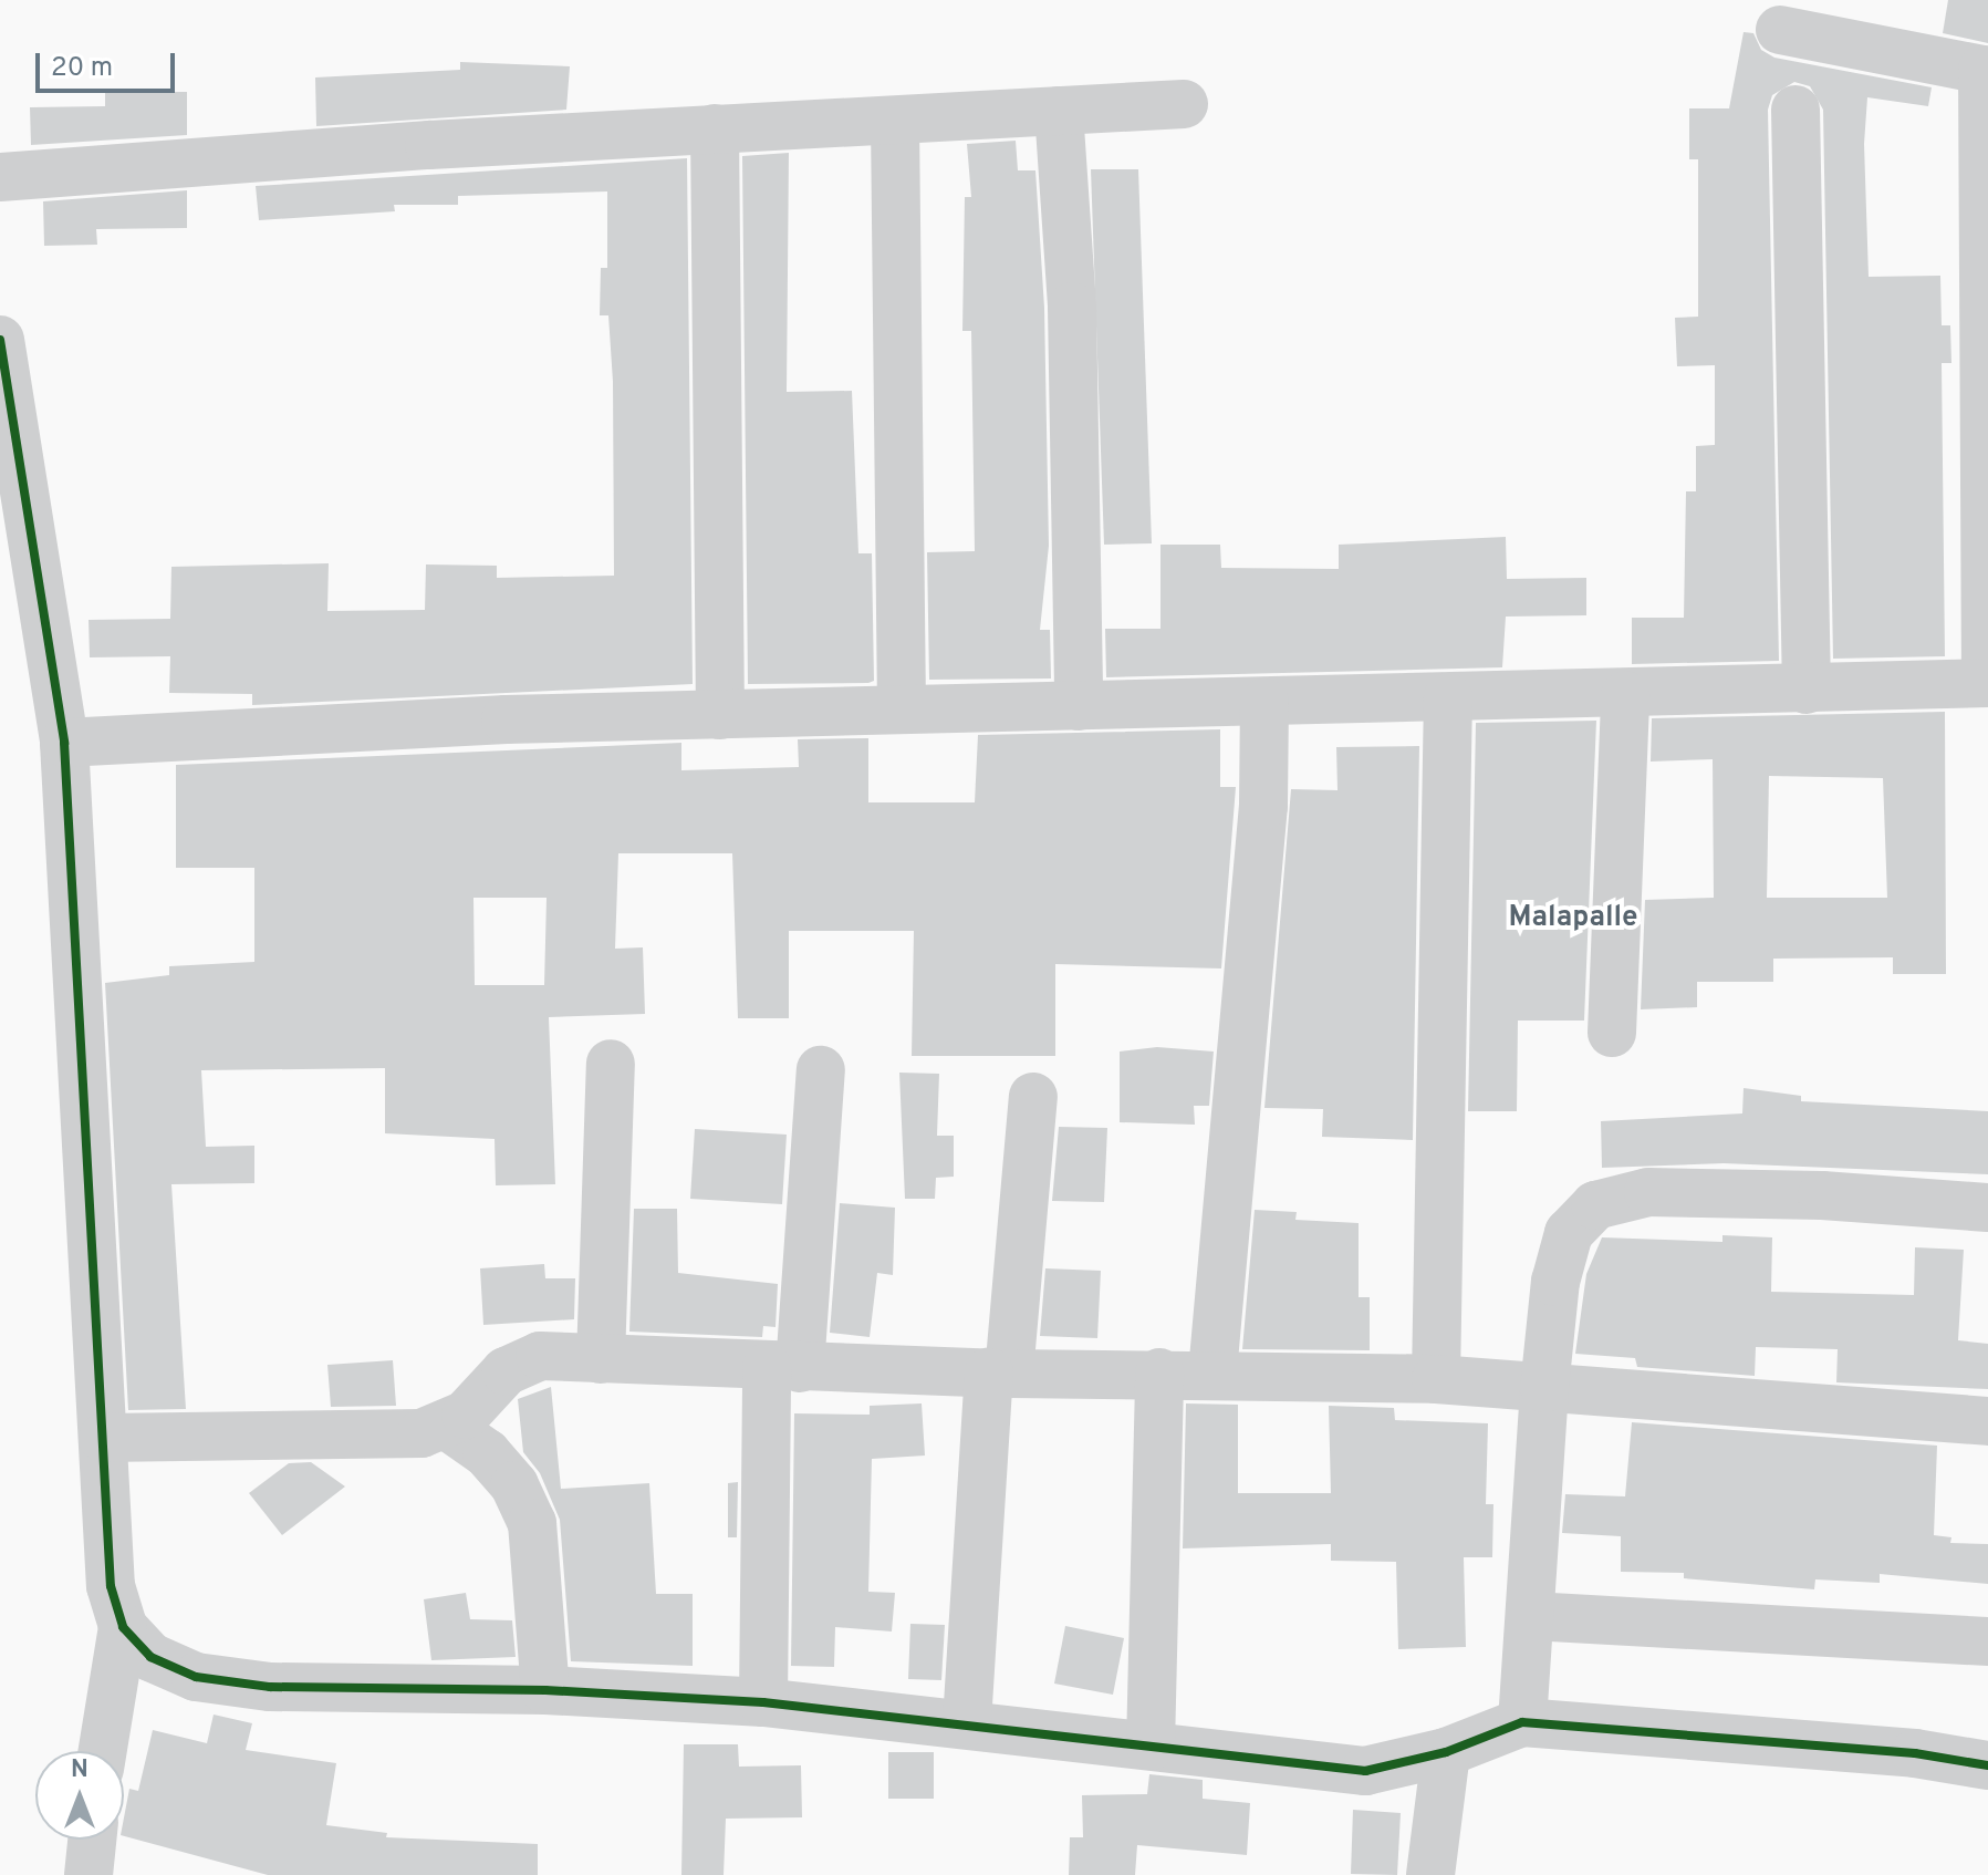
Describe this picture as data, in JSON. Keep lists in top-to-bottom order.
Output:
{
  "districts": ["Malapalle"],
  "scale_bar": "20 m",
  "north": "top"
}
